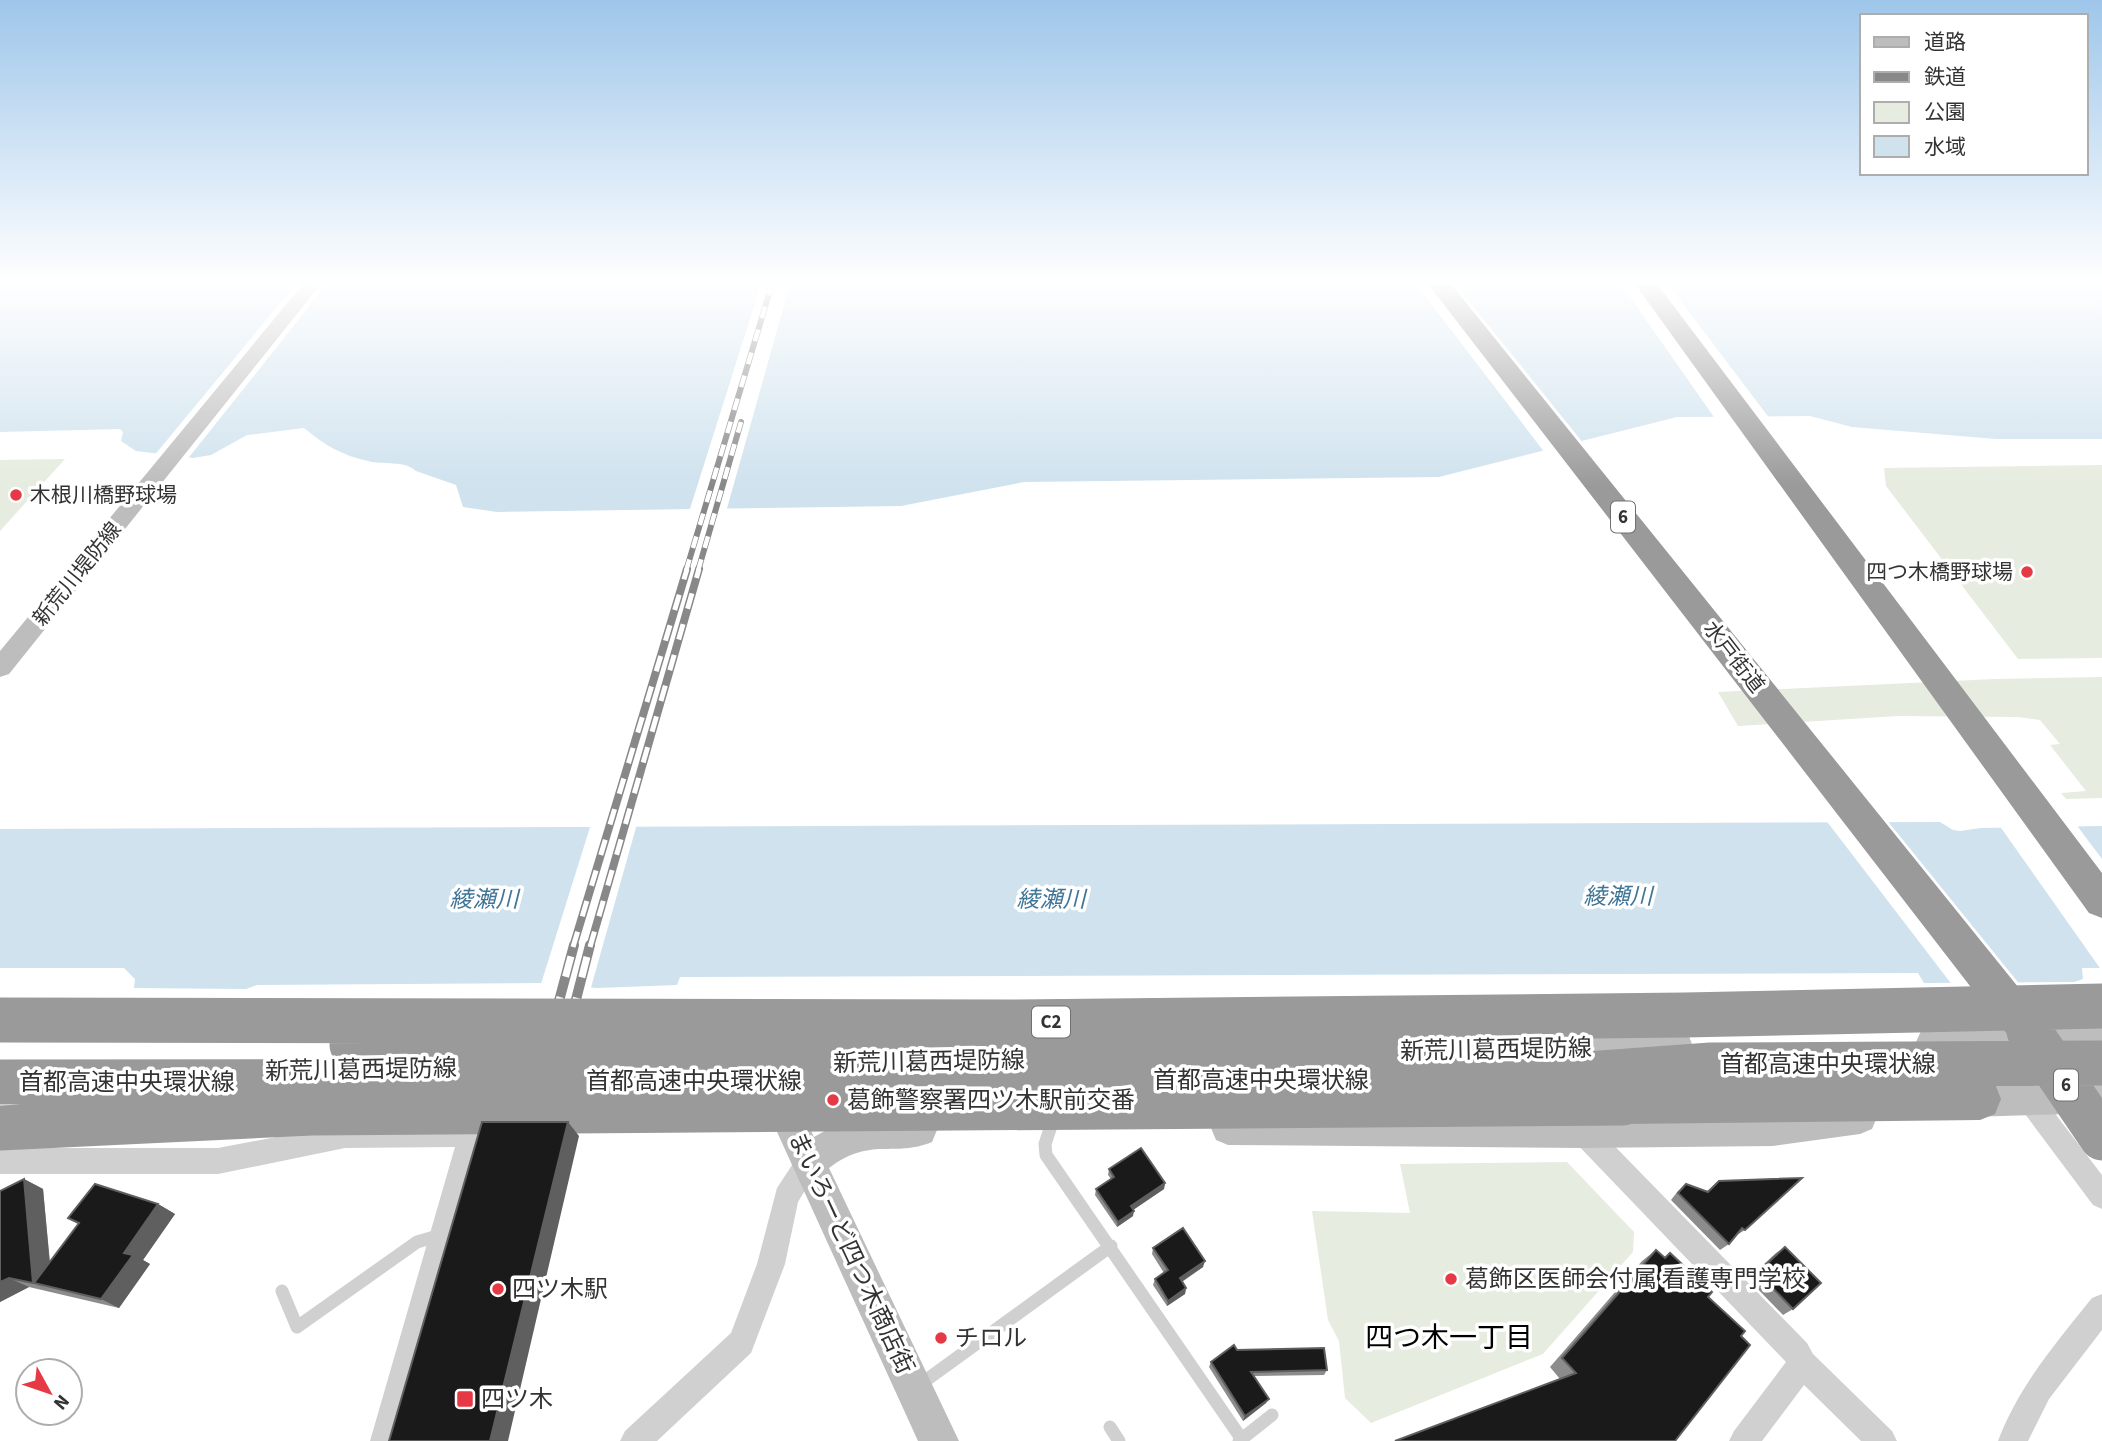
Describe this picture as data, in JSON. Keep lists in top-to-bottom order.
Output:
{
  "streets": {
    "highway": [
      "6",
      "水戸街道",
      "C2",
      "首都高速中央環状線"
    ],
    "main road": ["新荒川堤防線", "新荒川葛西堤防線", "まいろーど四つ木商店街"]
  },
  "crossings": [
    ["新荒川葛西堤防線", "まいろーど四つ木商店街"]
  ],
  "districts": ["四つ木一丁目"],
  "water": ["綾瀬川"],
  "places": {
    "other": [
      "木根川橋野球場",
      "四つ木橋野球場",
      "葛飾警察署四ツ木駅前交番",
      "葛飾区医師会付属 看護専門学校",
      "四ツ木駅",
      "チロル"
    ],
    "transit": ["四ツ木"]
  },
  "legend": [
    "道路",
    "鉄道",
    "公園",
    "水域"
  ],
  "north": "bottom right"
}
